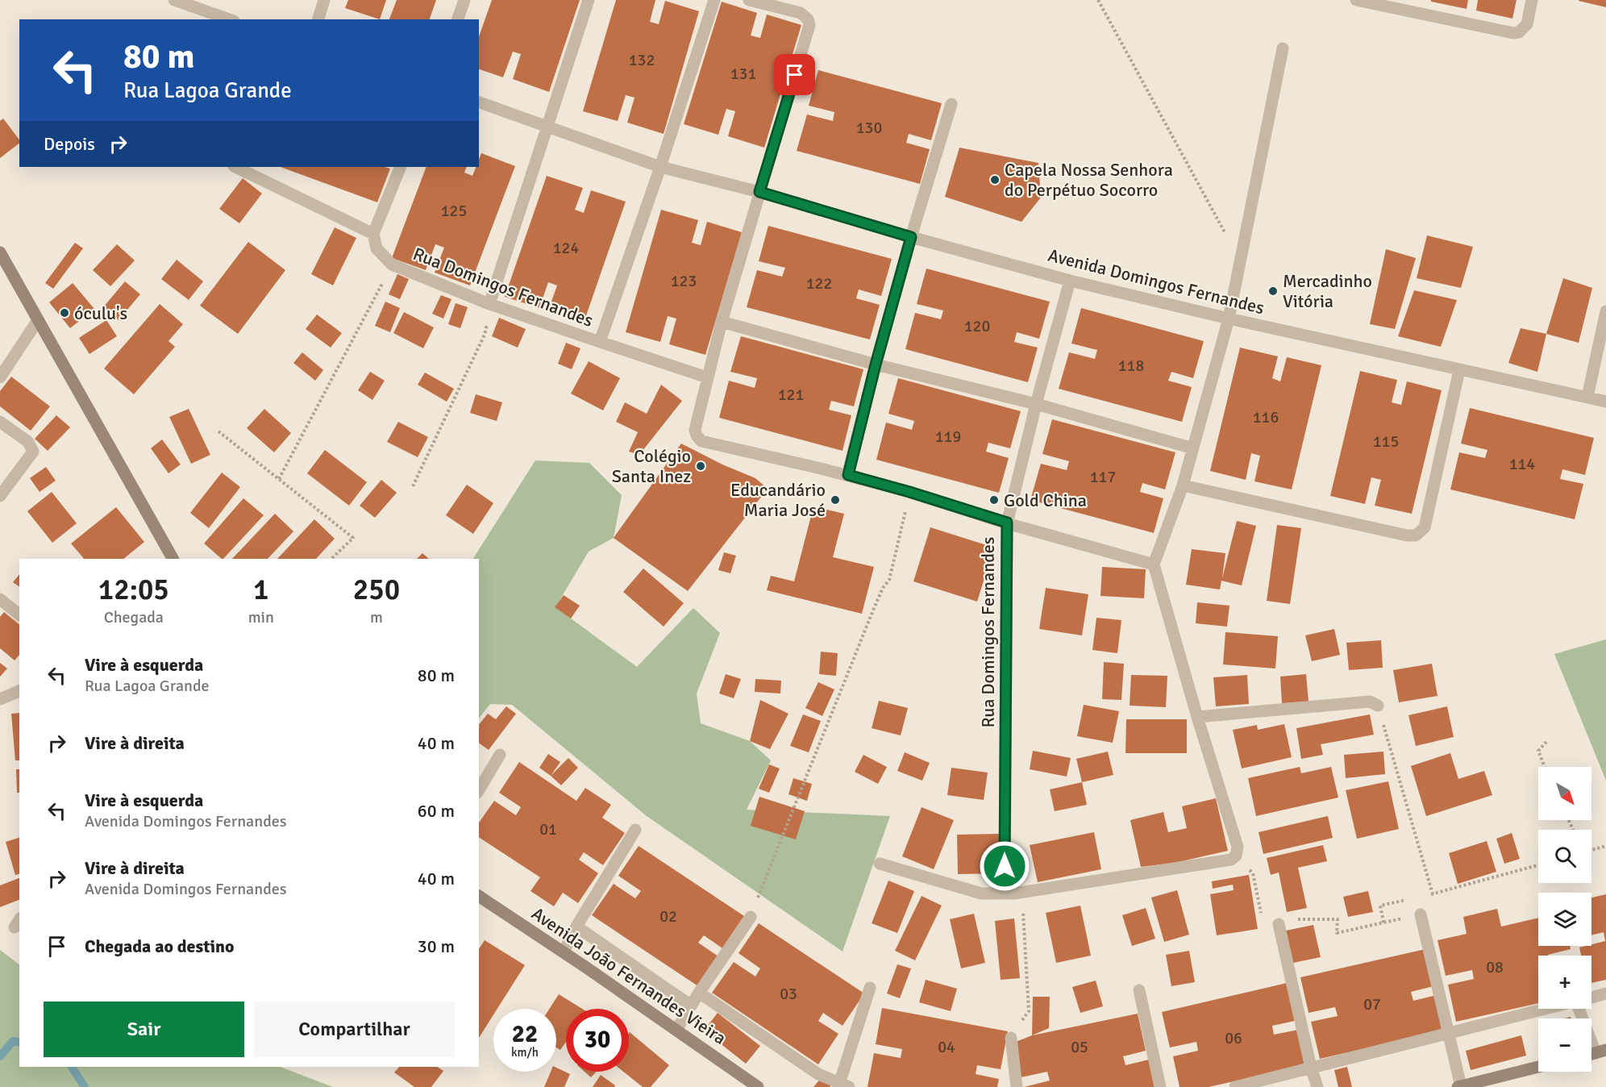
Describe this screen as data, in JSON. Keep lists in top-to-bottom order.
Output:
{
  "streets": {
    "main road": ["Avenida João Fernandes Vieira"],
    "street": ["Avenida Domingos Fernandes", "Rua Domingos Fernandes"]
  },
  "places": [
    "Capela Nossa Senhora do Perpétuo Socorro",
    "Mercadinho Vitória",
    "óculu's",
    "Colégio Santa Inez",
    "Educandário Maria José",
    "Gold China"
  ],
  "house_numbers": [
    "132",
    "131",
    "130",
    "125",
    "124",
    "123",
    "122",
    "120",
    "118",
    "121",
    "116",
    "119",
    "115",
    "114",
    "117",
    "01",
    "02",
    "08",
    "03",
    "07",
    "06",
    "04",
    "05"
  ],
  "north": "bottom right",
  "page": {
    "turn": ["80 m", "Rua Lagoa Grande"],
    "then": "Depois",
    "eta": [
      "12:05",
      "Chegada",
      "1",
      "min",
      "250",
      "m"
    ],
    "list": [
      {
        "name": "Vire à esquerda",
        "note": "Rua Lagoa Grande",
        "value": "80 m"
      },
      {
        "name": "Vire à direita",
        "value": "40 m"
      },
      {
        "name": "Vire à esquerda",
        "note": "Avenida Domingos Fernandes",
        "value": "60 m"
      },
      {
        "name": "Vire à direita",
        "note": "Avenida Domingos Fernandes",
        "value": "40 m"
      },
      {
        "name": "Chegada ao destino",
        "value": "30 m"
      }
    ],
    "map_buttons": ["+", "−"],
    "buttons": ["Sair", "Compartilhar"],
    "speed": "22 km/h",
    "limit": "30"
  }
}
